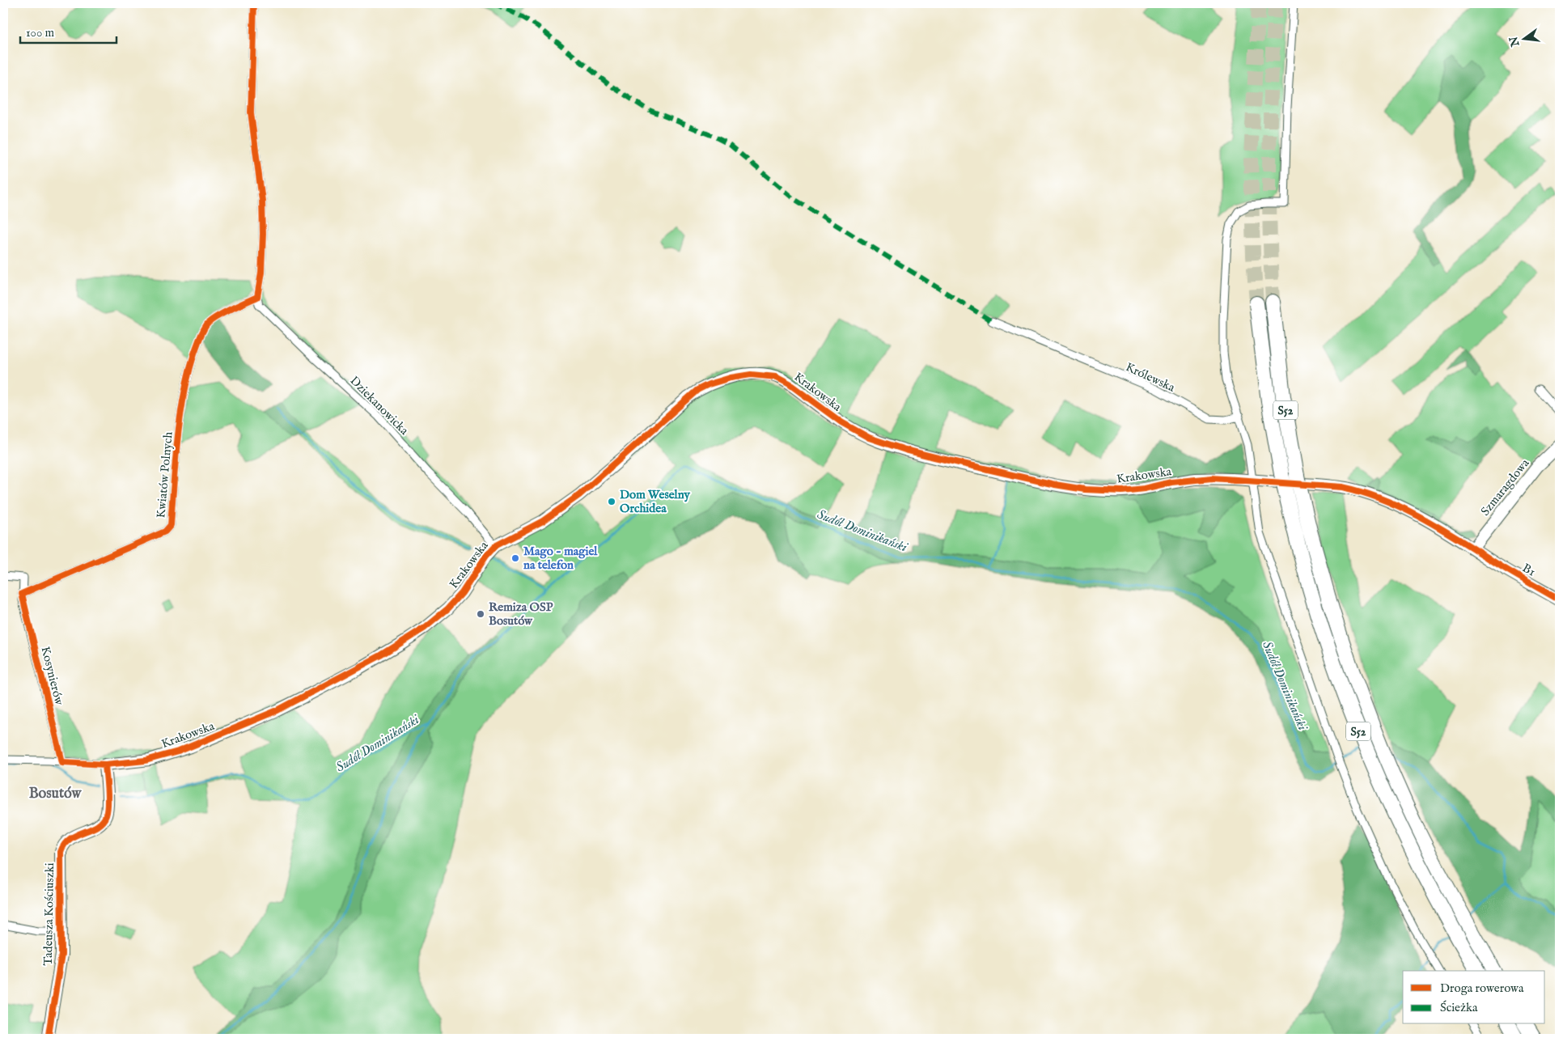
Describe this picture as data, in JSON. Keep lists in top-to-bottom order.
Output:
{
  "streets": {
    "highway": ["S52"],
    "street": [
      "Królewska",
      "Krakowska",
      "Dziekanowicka",
      "Kwiatów Polnych",
      "Szmaragdowa",
      "B1",
      "Kosynierów",
      "Tadeusza Kościuszki"
    ]
  },
  "crossings": [
    ["Krakowska", "Dziekanowicka"],
    ["Krakowska", "Szmaragdowa"],
    ["Krakowska", "B1"],
    ["Krakowska", "Tadeusza Kościuszki"],
    ["Dziekanowicka", "Kwiatów Polnych"],
    ["Kwiatów Polnych", "Kosynierów"],
    ["Szmaragdowa", "B1"]
  ],
  "districts": ["Bosutów"],
  "water": ["Sudół Dominikański"],
  "places": ["Dom Weselny Orchidea", "Mago - magiel na telefon", "Remiza OSP Bosutów"],
  "legend": ["Droga rowerowa", "Ścieżka"],
  "scale_bar": "100 m",
  "north": "left"
}
